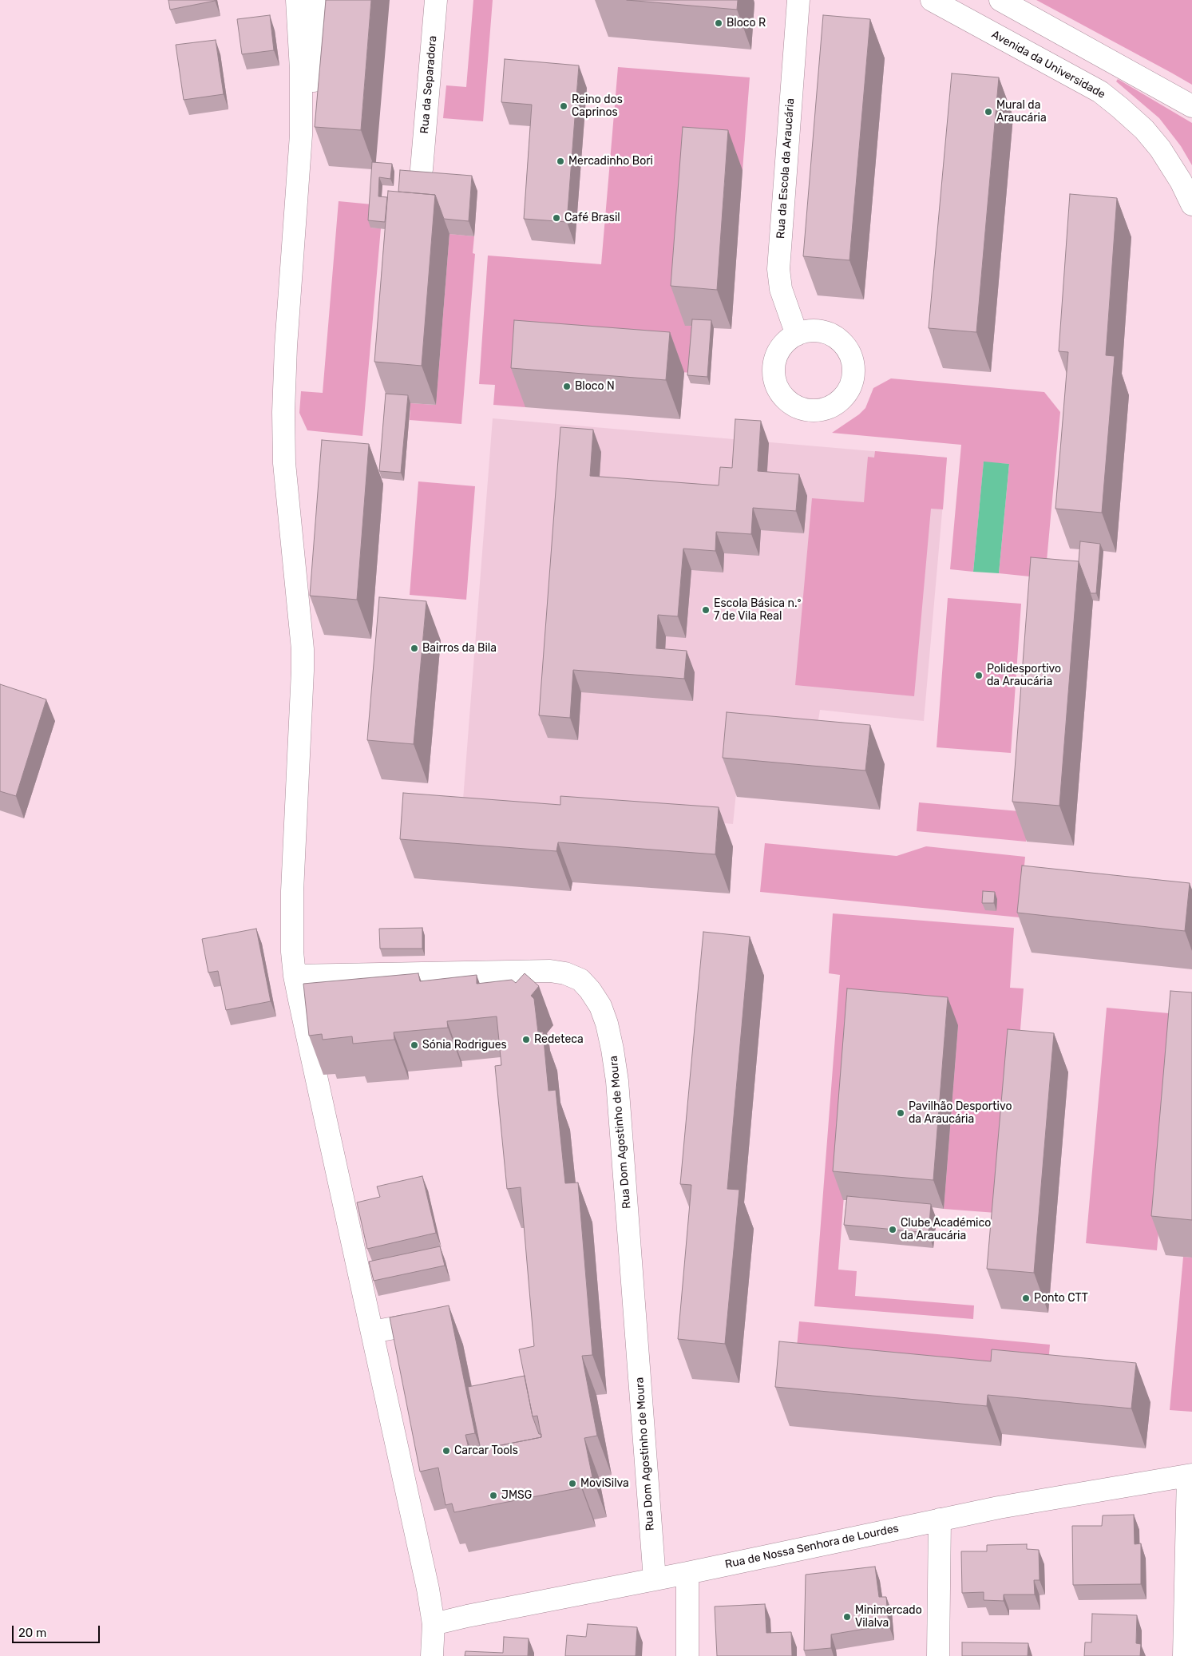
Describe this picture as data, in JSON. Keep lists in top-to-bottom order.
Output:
{
  "streets": {
    "street": [
      "Avenida da Universidade",
      "Rua da Separadora",
      "Rua da Escola da Araucária",
      "Rua Dom Agostinho de Moura",
      "Rua de Nossa Senhora de Lourdes"
    ]
  },
  "crossings": [
    ["Rua Dom Agostinho de Moura", "Rua de Nossa Senhora de Lourdes"]
  ],
  "places": [
    "Bloco R",
    "Reino dos Caprinos",
    "Mural da Araucária",
    "Mercadinho Bori",
    "Café Brasil",
    "Bloco N",
    "Escola Básica n.º 7 de Vila Real",
    "Bairros da Bila",
    "Polidesportivo da Araucária",
    "Redeteca",
    "Sónia Rodrigues",
    "Pavilhão Desportivo da Araucária",
    "Clube Académico da Araucária",
    "Ponto CTT",
    "Carcar Tools",
    "MoviSilva",
    "JMSG",
    "Minimercado Vilalva"
  ],
  "scale_bar": "20 m"
}
